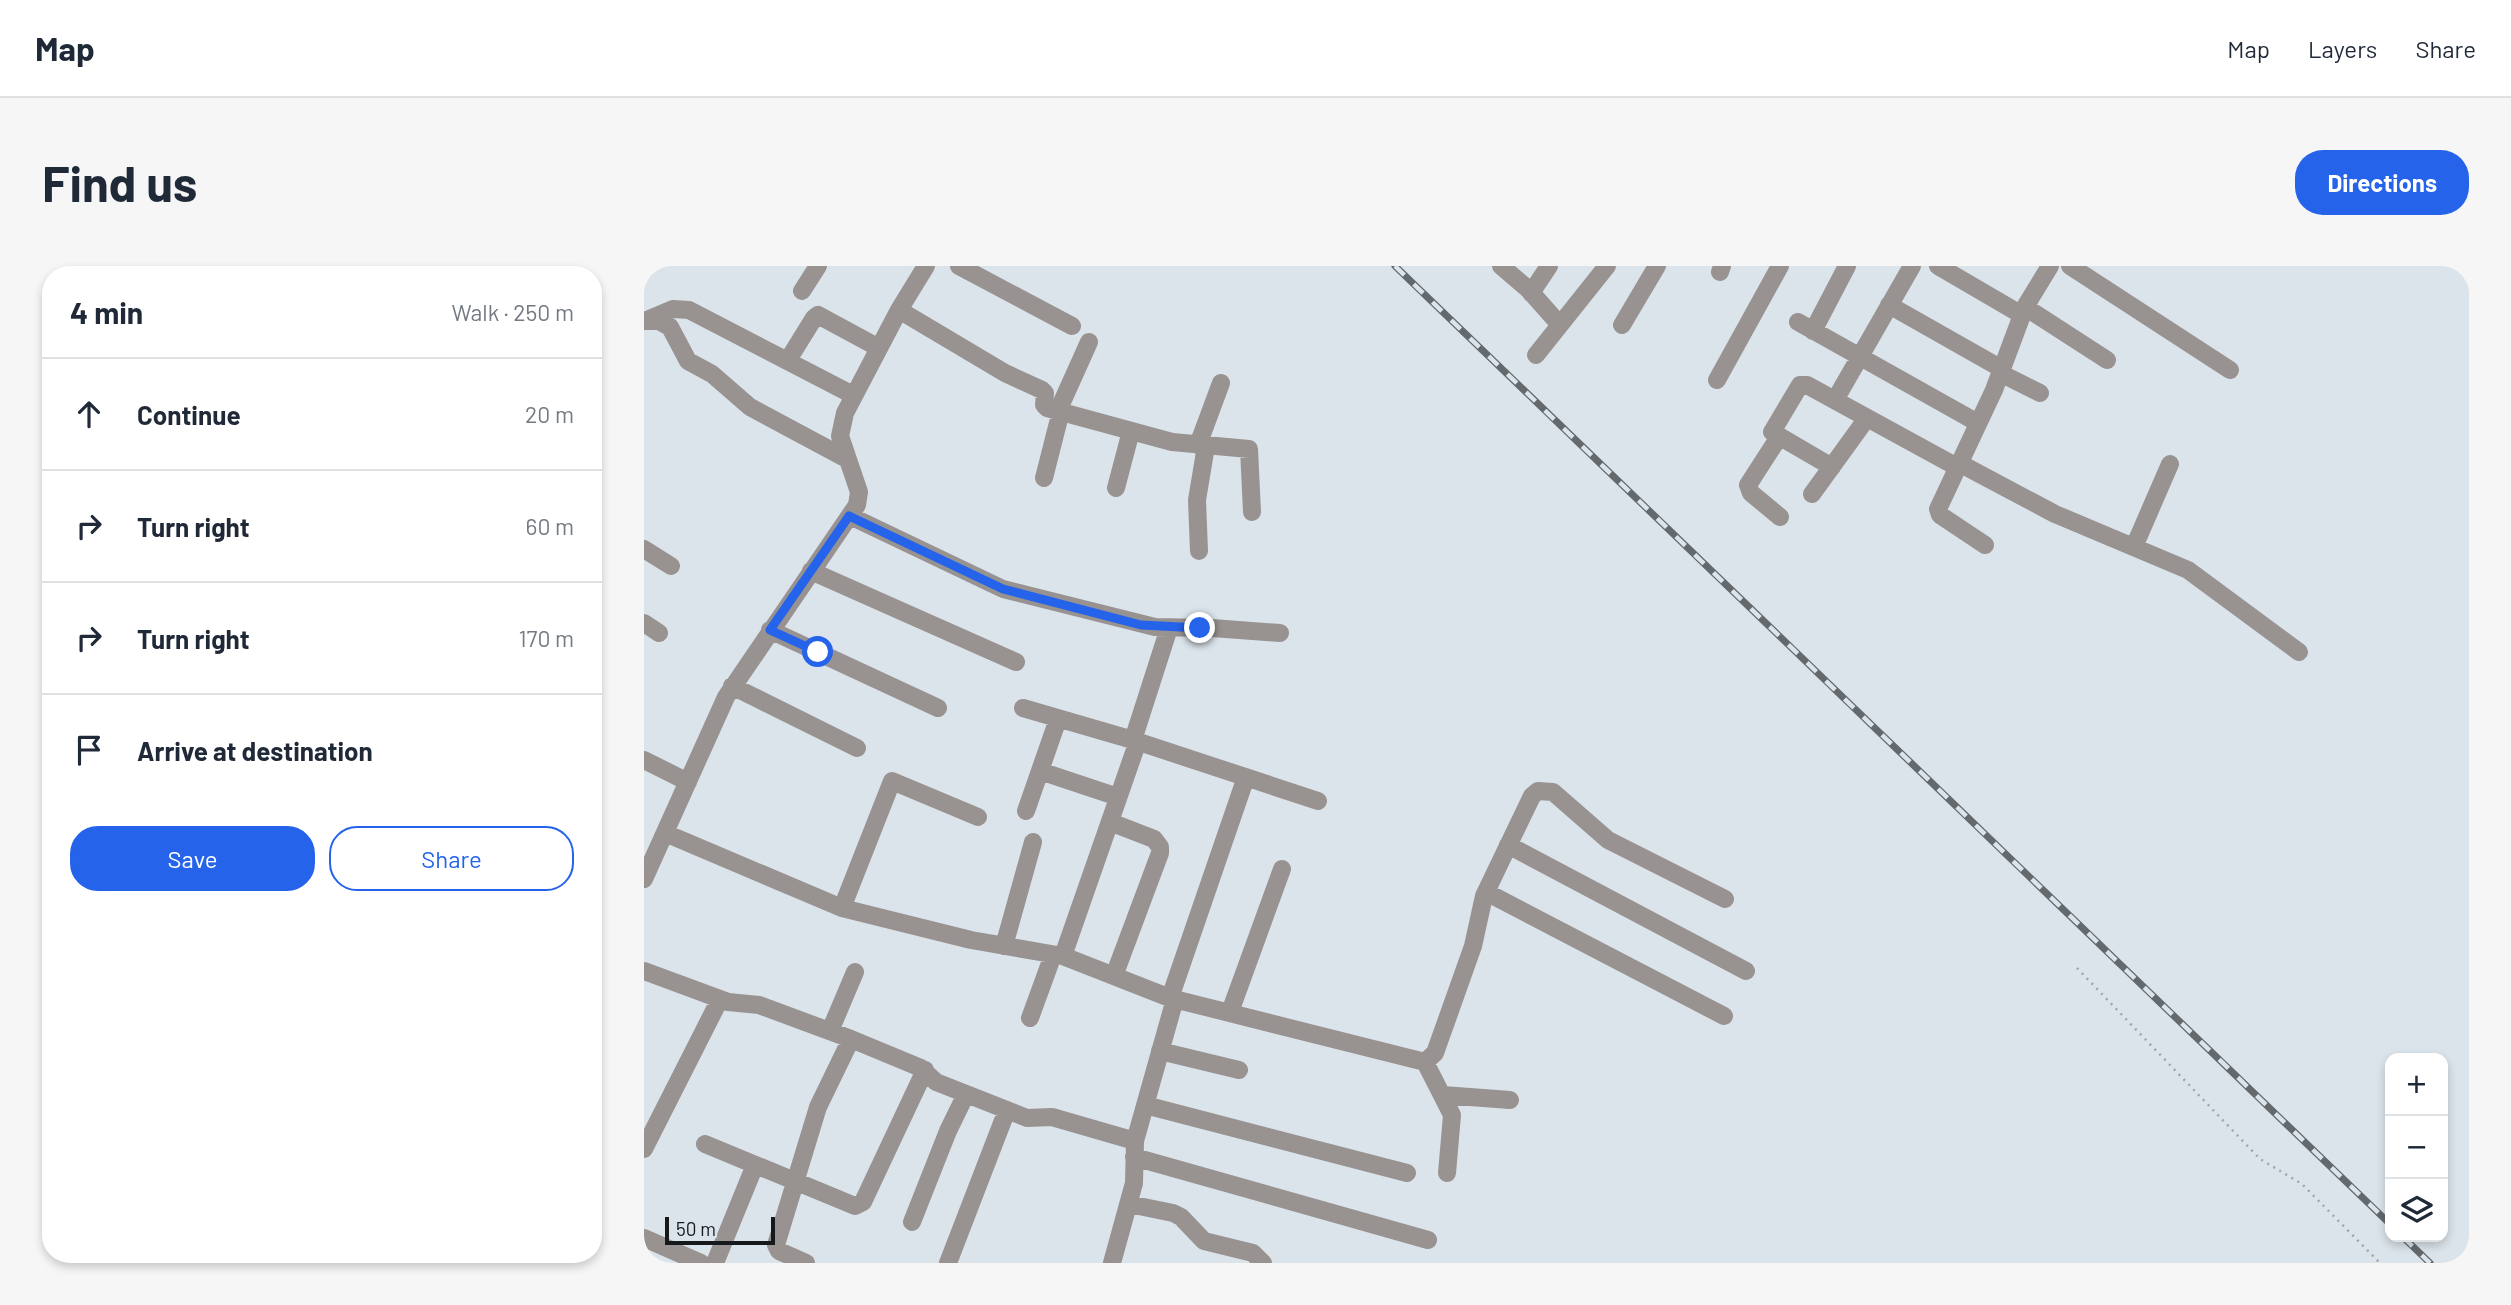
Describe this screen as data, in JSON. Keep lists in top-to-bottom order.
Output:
{
  "scale_bar": "50 m",
  "page": {
    "header": "Map",
    "nav": ["Map", "Layers", "Share"],
    "buttons": [
      "Directions",
      ["Save", "Share"]
    ],
    "title": "Find us",
    "heading": ["4 min", "Walk · 250 m"],
    "list": [
      ["Continue", "20 m"],
      ["Turn right", "60 m"],
      ["Turn right", "170 m"],
      "Arrive at destination"
    ],
    "map_buttons": ["+", "−"],
    "scale": "50 m"
  }
}
